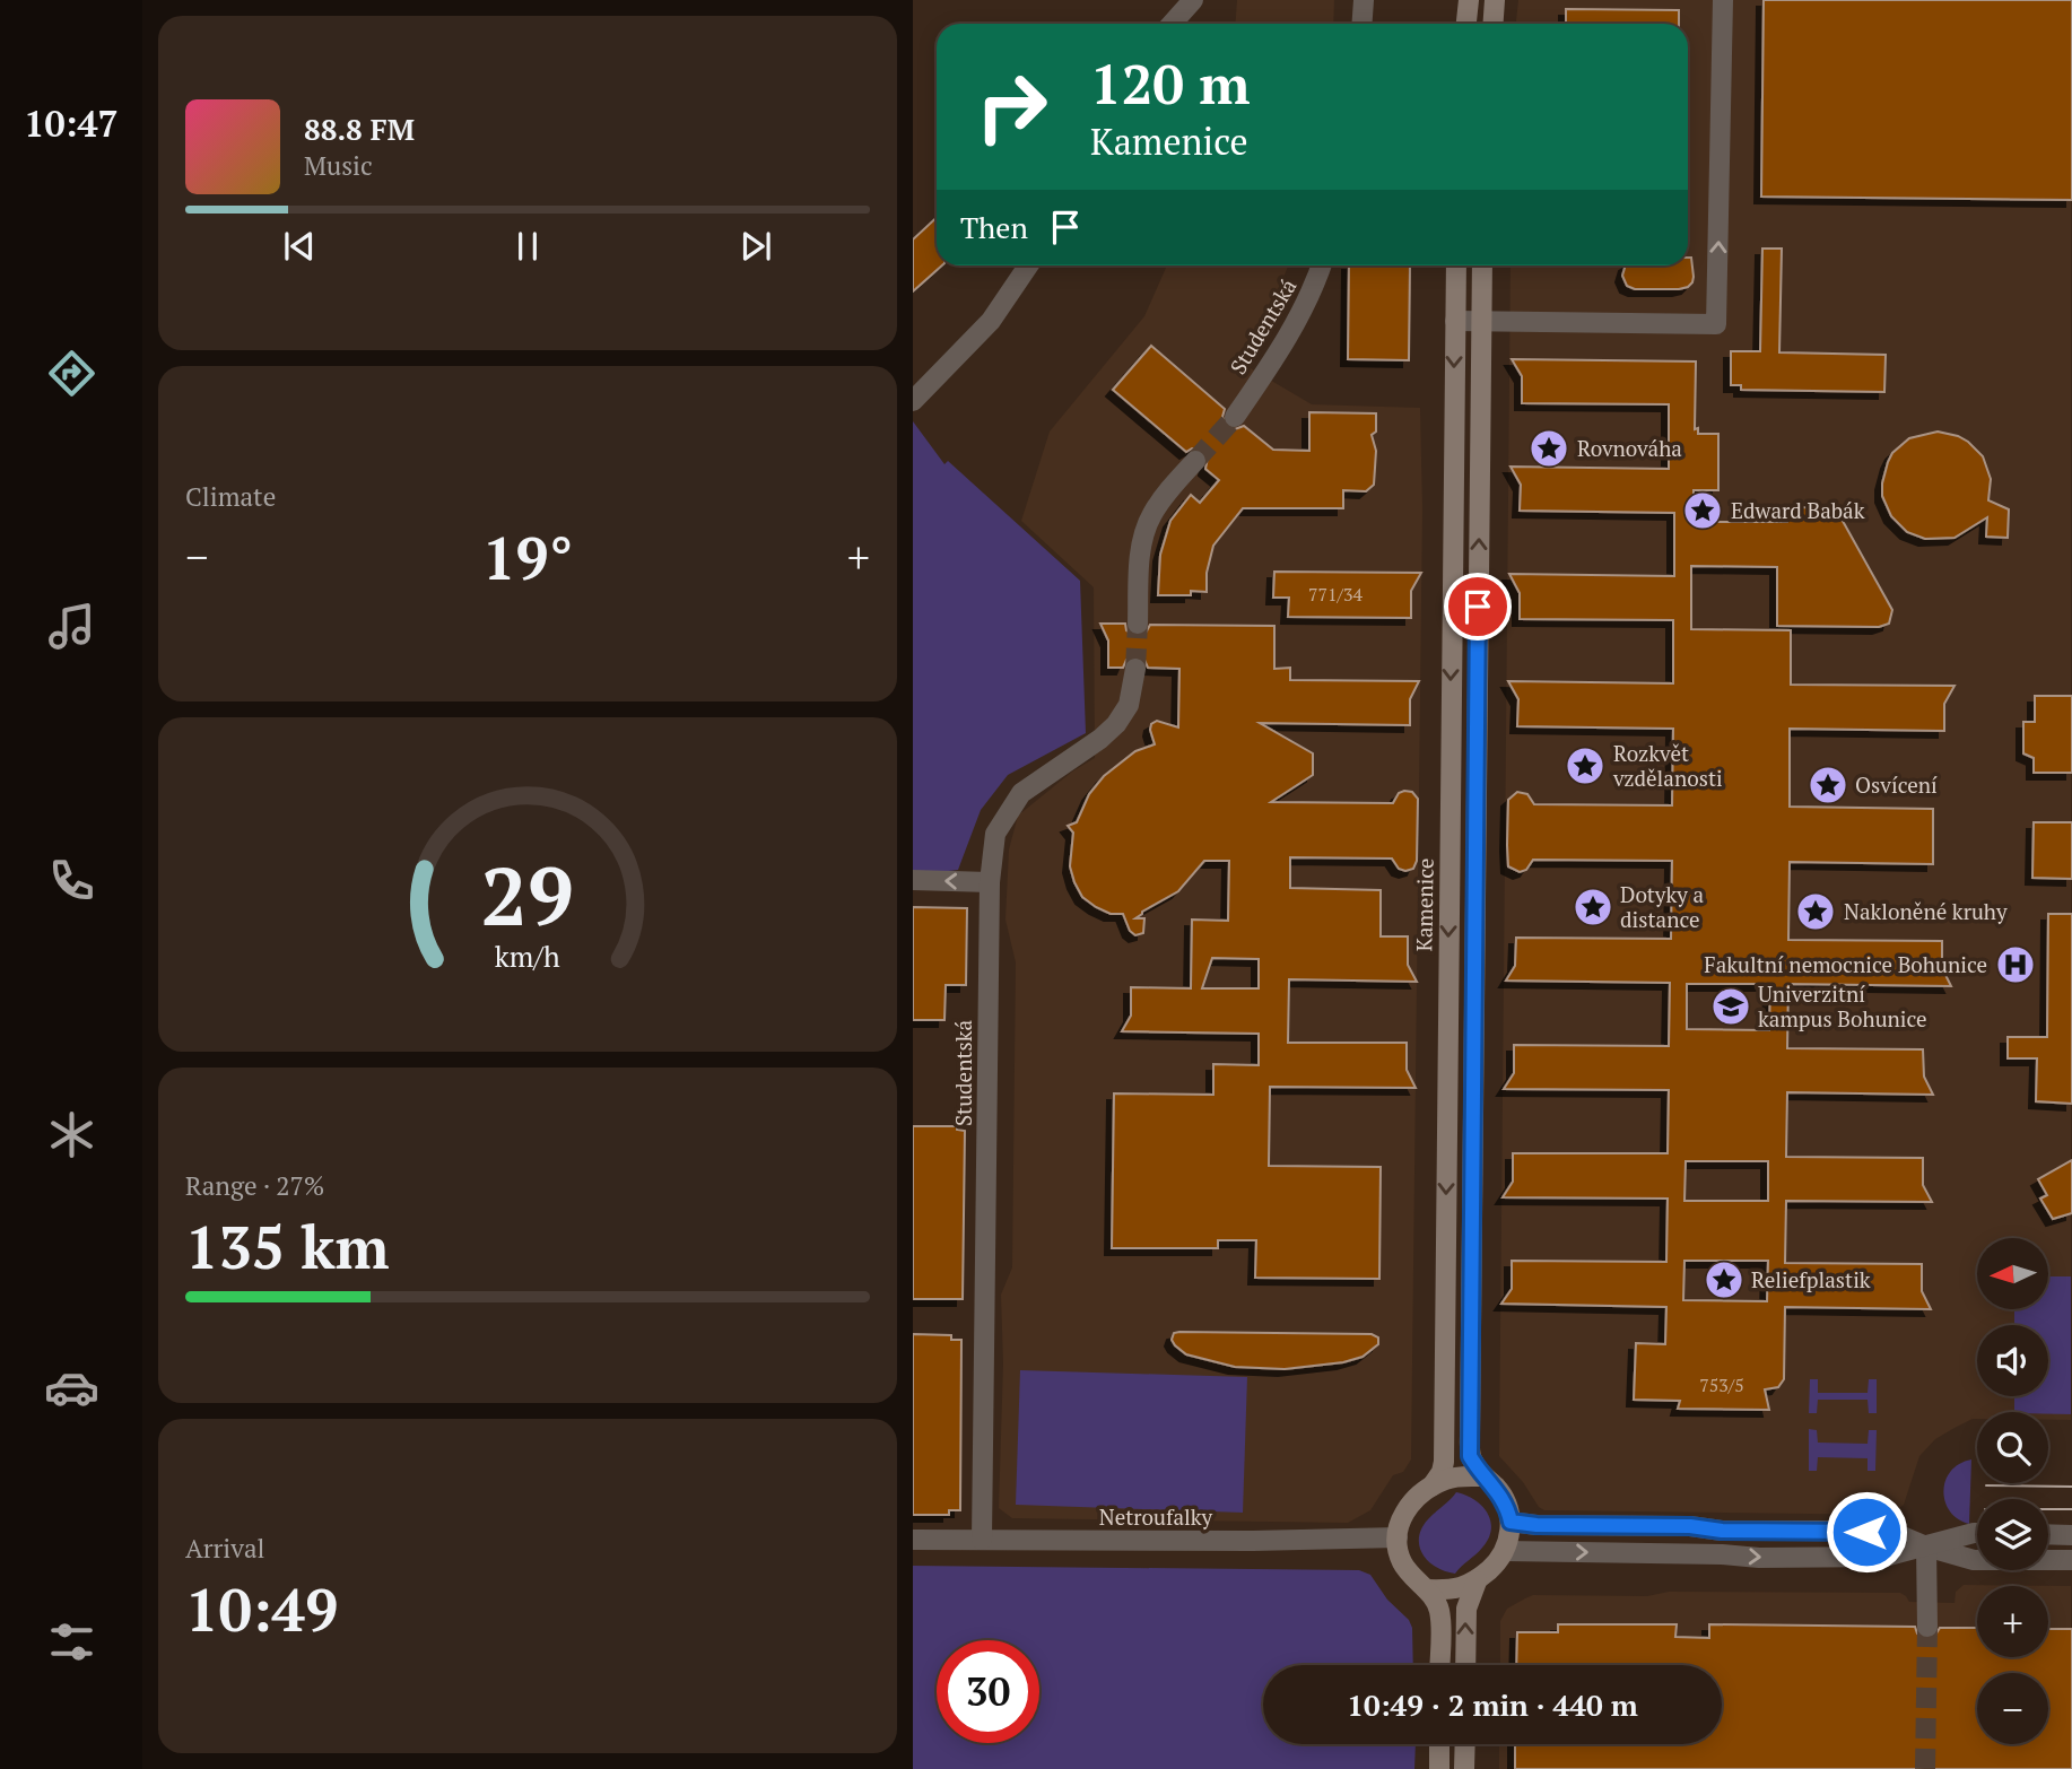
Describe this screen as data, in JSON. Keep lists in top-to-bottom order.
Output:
{
  "streets": {
    "street": ["Studentská", "Kamenice", "Netroufalky"]
  },
  "crossings": [
    ["Studentská", "Netroufalky"],
    ["Kamenice", "Netroufalky"]
  ],
  "places": {
    "place": [
      "Rovnováha",
      "Edward Babák",
      "Rozkvět vzdělanosti",
      "Osvícení",
      "Dotyky a distance",
      "Nakloněné kruhy",
      "Reliefplastik"
    ],
    "hospital": ["Fakultní nemocnice Bohunice"],
    "school or university": ["Univerzitní kampus Bohunice"]
  },
  "house_numbers": ["771/34", "753/5"],
  "north": "left",
  "page": {
    "tabs": "10:47",
    "turn": ["120 m", "Kamenice"],
    "song": ["88.8 FM", "Music"],
    "then": "Then",
    "tile": [
      "Climate",
      ["Range · 27%", "135 km"],
      ["Arrival", "10:49"]
    ],
    "heat": ["−", "19°", "+"],
    "map_buttons": ["+", "−"],
    "limit": "30",
    "trip": "10:49 · 2 min · 440 m",
    "gauge": ["29", "km/h"]
  }
}
